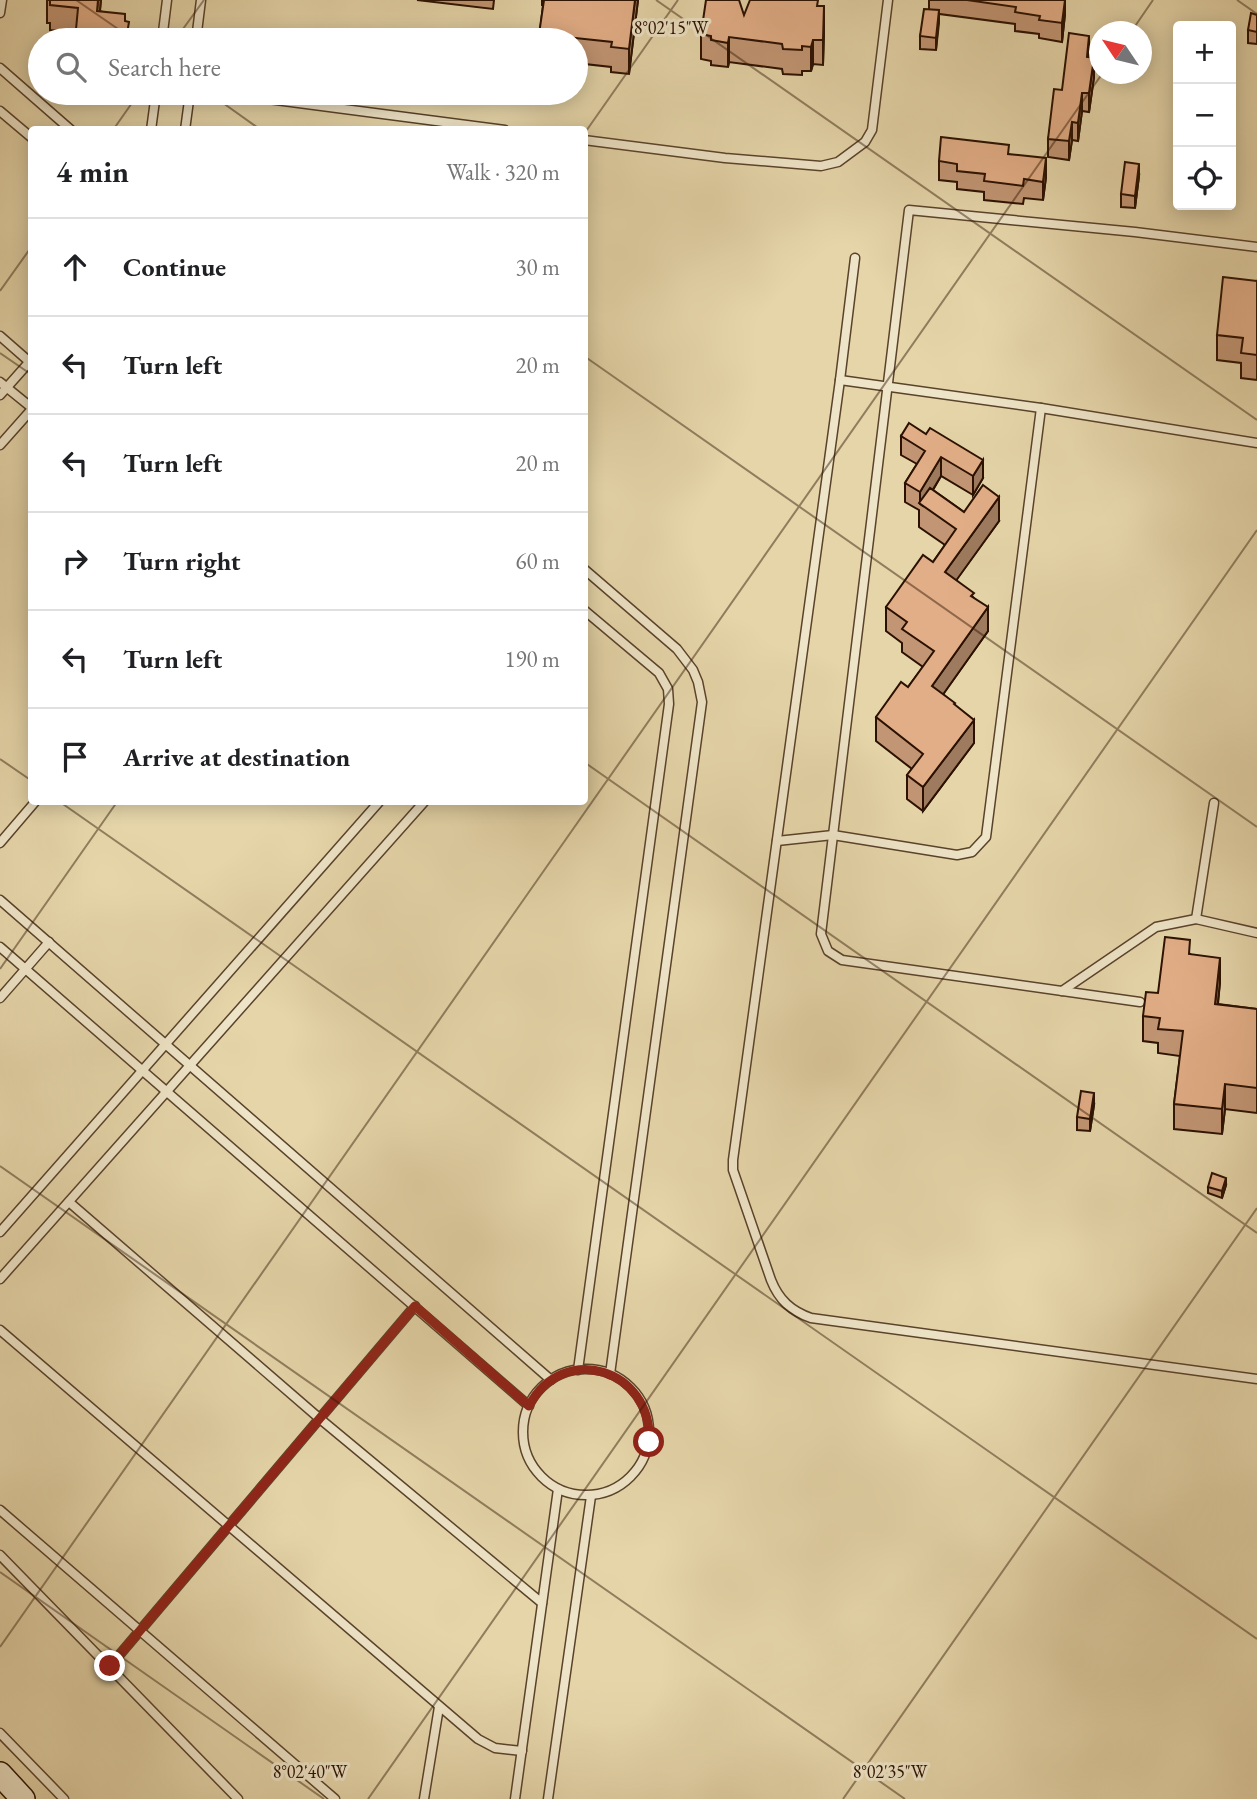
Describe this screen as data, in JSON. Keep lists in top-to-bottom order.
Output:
{
  "north": "top left",
  "page": {
    "map_buttons": ["+", "−"],
    "search": "Search here",
    "heading": ["4 min", "Walk · 320 m"],
    "list": [
      ["Continue", "30 m"],
      ["Turn left", "20 m"],
      ["Turn left", "20 m"],
      ["Turn right", "60 m"],
      ["Turn left", "190 m"],
      "Arrive at destination"
    ]
  },
  "coordinates": ["8°02'15\"W", "8°02'40\"W", "8°02'35\"W"]
}
